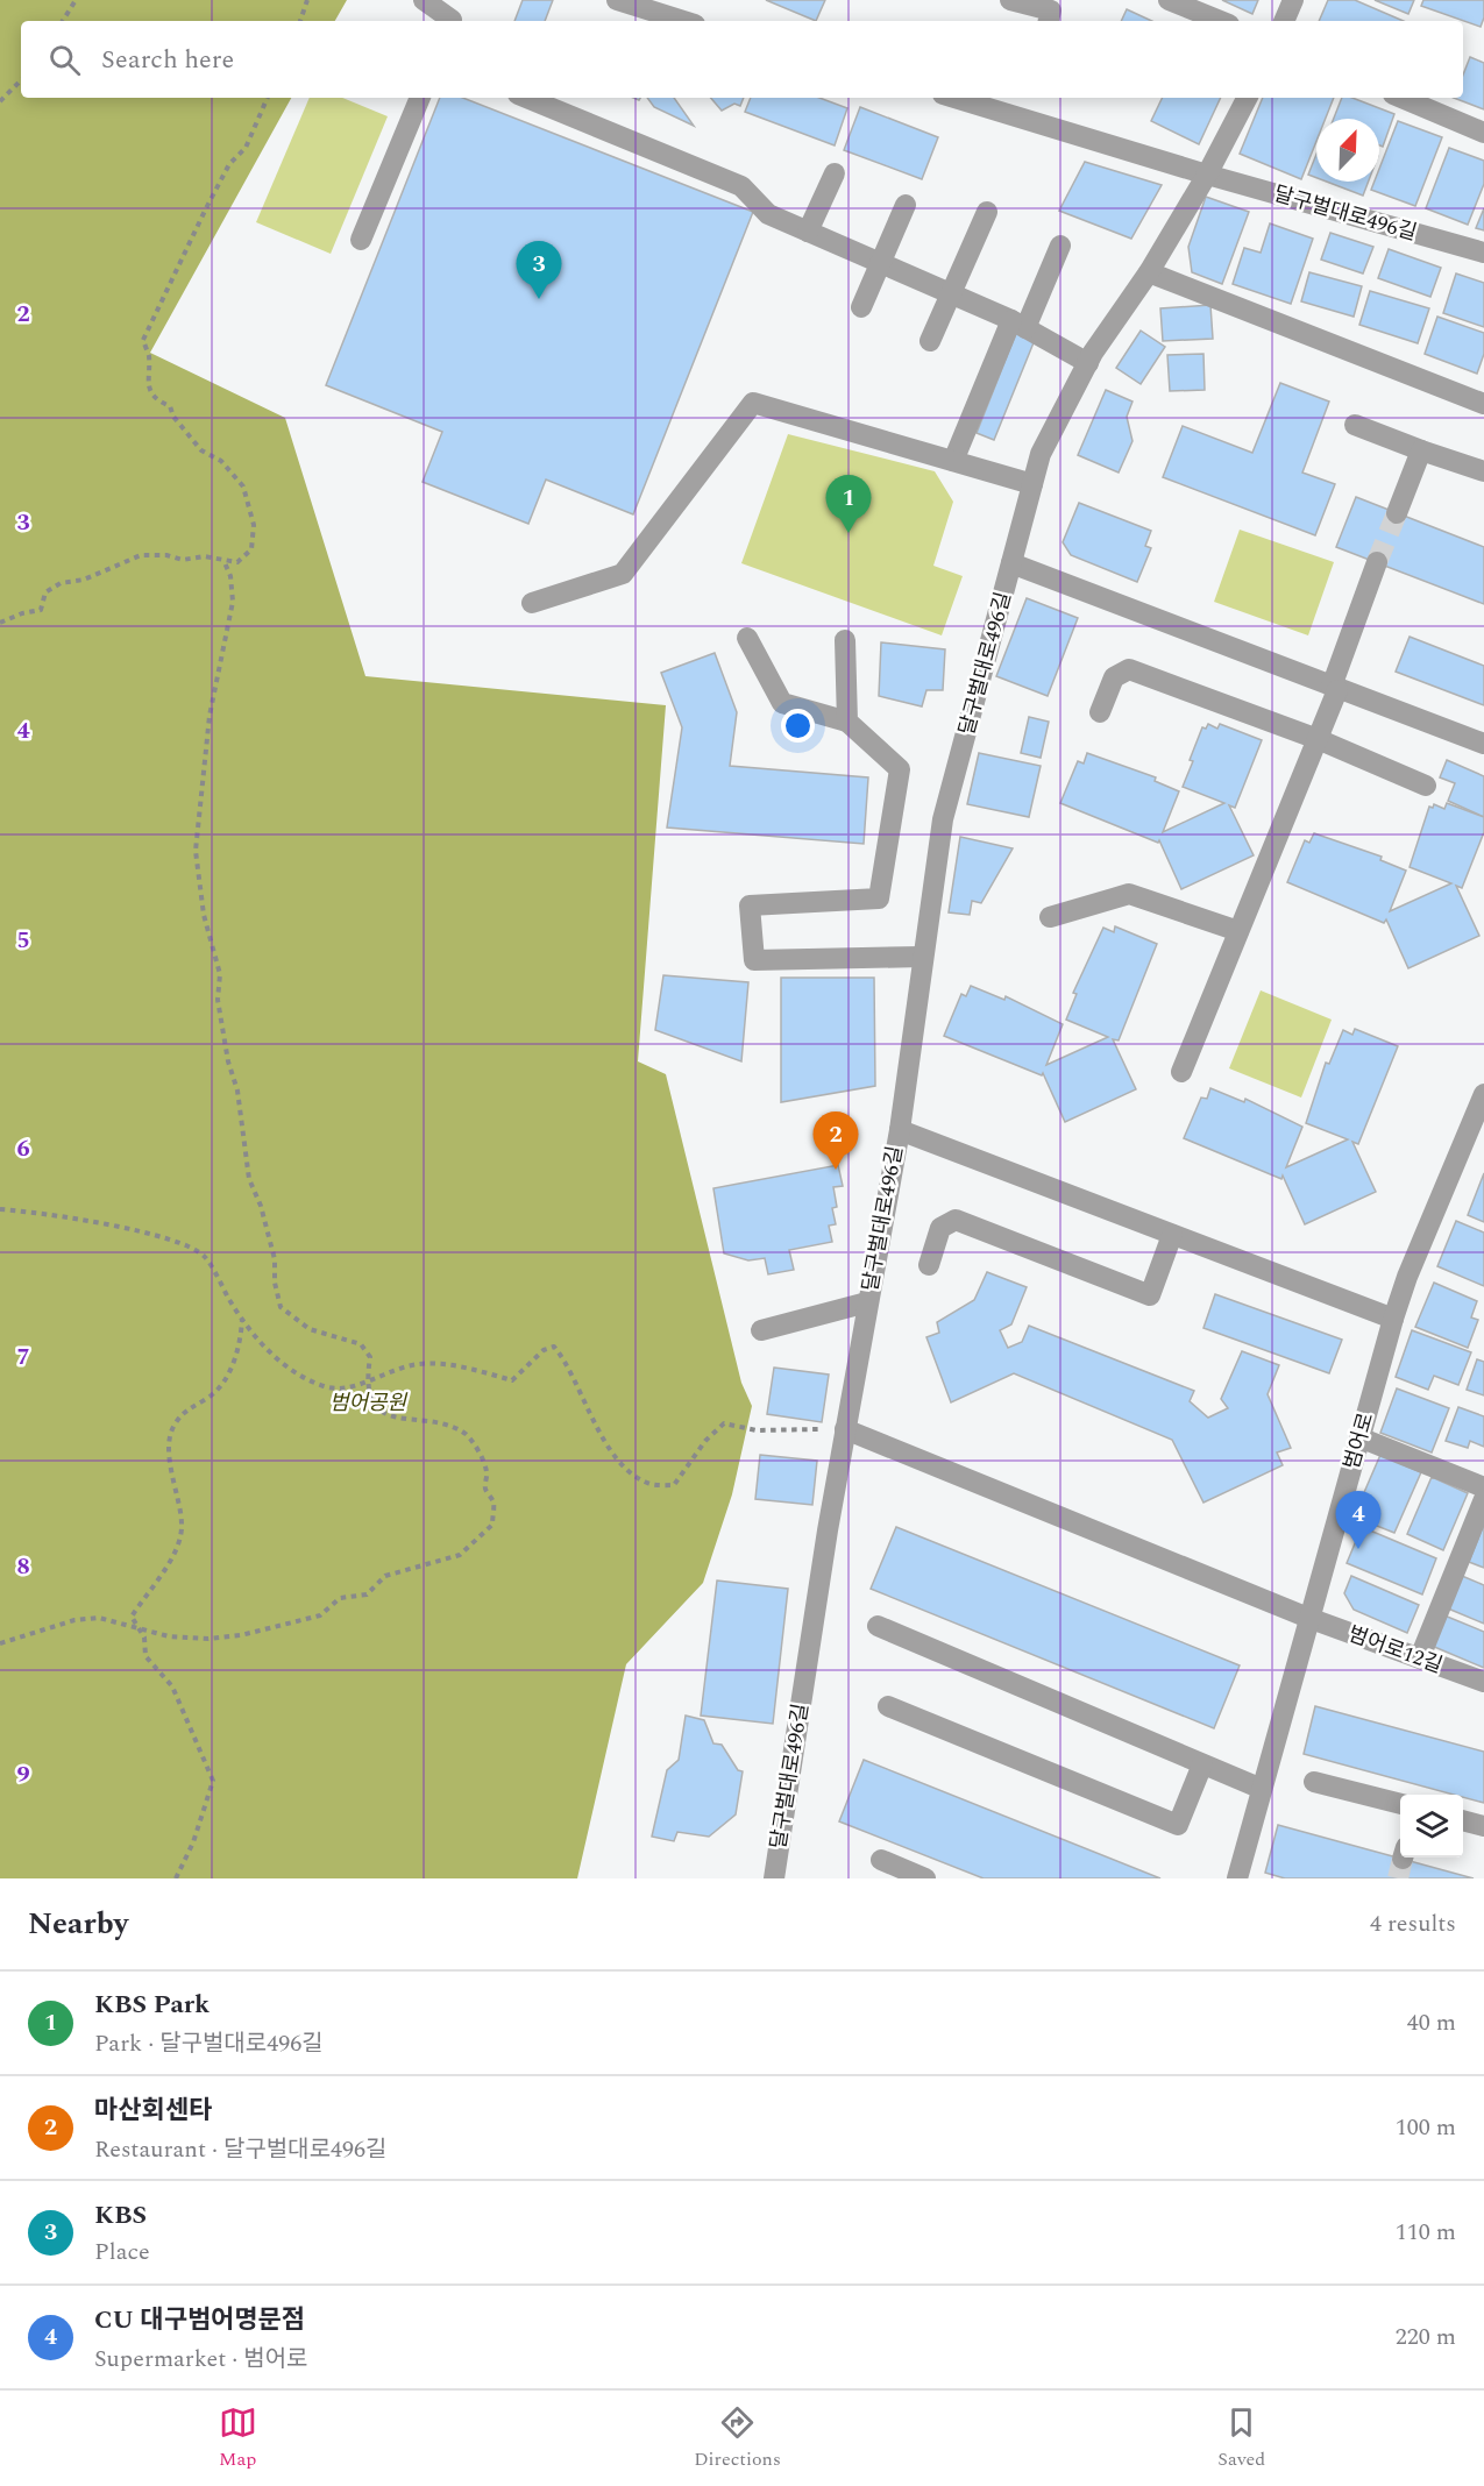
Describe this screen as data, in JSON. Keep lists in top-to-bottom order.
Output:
{
  "streets": {
    "street": ["달구벌대로496길", "범어로", "범어로12길"]
  },
  "crossings": [
    ["달구벌대로496길", "범어로12길"],
    ["범어로", "범어로12길"]
  ],
  "parks": ["범어공원"],
  "north": "top right",
  "page": {
    "search": "Search here",
    "pins": [
      "3",
      "1",
      "2",
      "4"
    ],
    "heading": ["Nearby", "4 results"],
    "list": [
      {
        "mark": "1",
        "name": "KBS Park",
        "note": "Park · 달구벌대로496길",
        "value": "40 m"
      },
      {
        "mark": "2",
        "name": "마산회센타",
        "note": "Restaurant · 달구벌대로496길",
        "value": "100 m"
      },
      {
        "mark": "3",
        "name": "KBS",
        "note": "Place",
        "value": "110 m"
      },
      {
        "mark": "4",
        "name": "CU 대구범어명문점",
        "note": "Supermarket · 범어로",
        "value": "220 m"
      }
    ],
    "nav": ["Map", "Directions", "Saved"]
  },
  "grid": {
    "rows": [
      "2",
      "3",
      "4",
      "5",
      "6",
      "7",
      "8",
      "9"
    ]
  }
}
